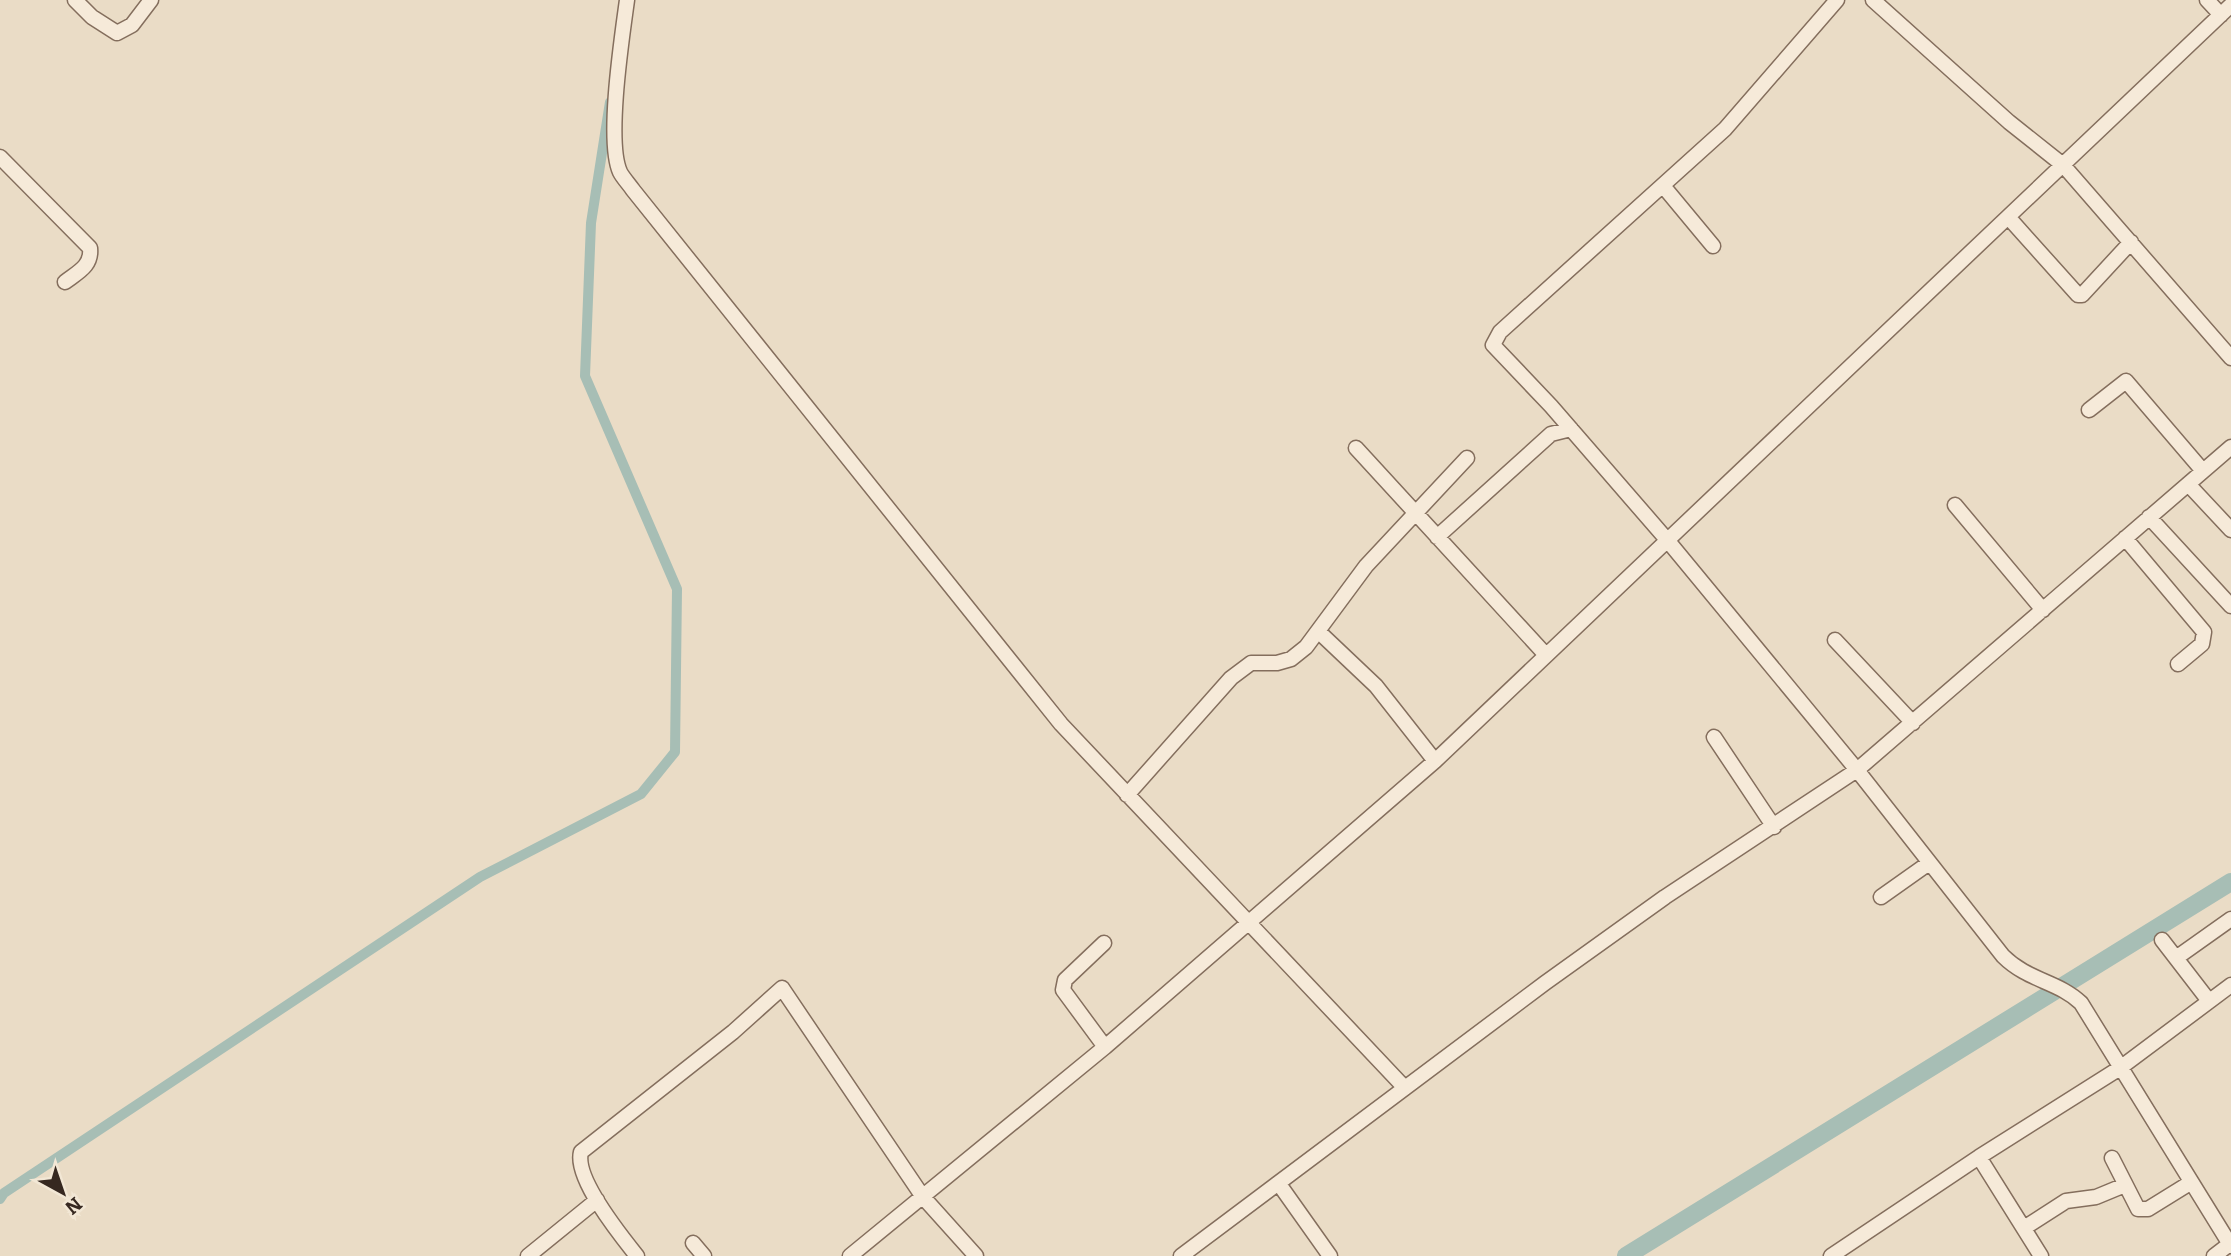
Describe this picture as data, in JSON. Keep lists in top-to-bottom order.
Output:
{
  "north": "bottom right"
}
